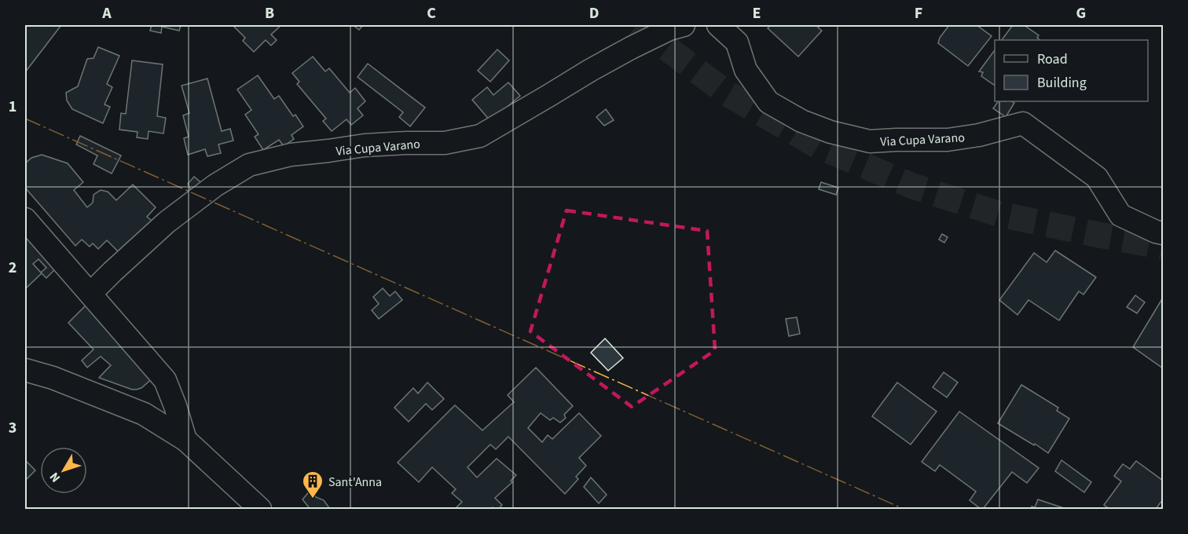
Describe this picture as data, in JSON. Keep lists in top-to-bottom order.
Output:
{
  "streets": {
    "street": ["Via Cupa Varano"]
  },
  "places": {
    "building": ["Sant'Anna"]
  },
  "legend": ["Road", "Building"],
  "north": "bottom left",
  "grid": {
    "columns": [
      "A",
      "B",
      "C",
      "D",
      "E",
      "F",
      "G"
    ],
    "rows": ["1", "2", "3"]
  }
}
